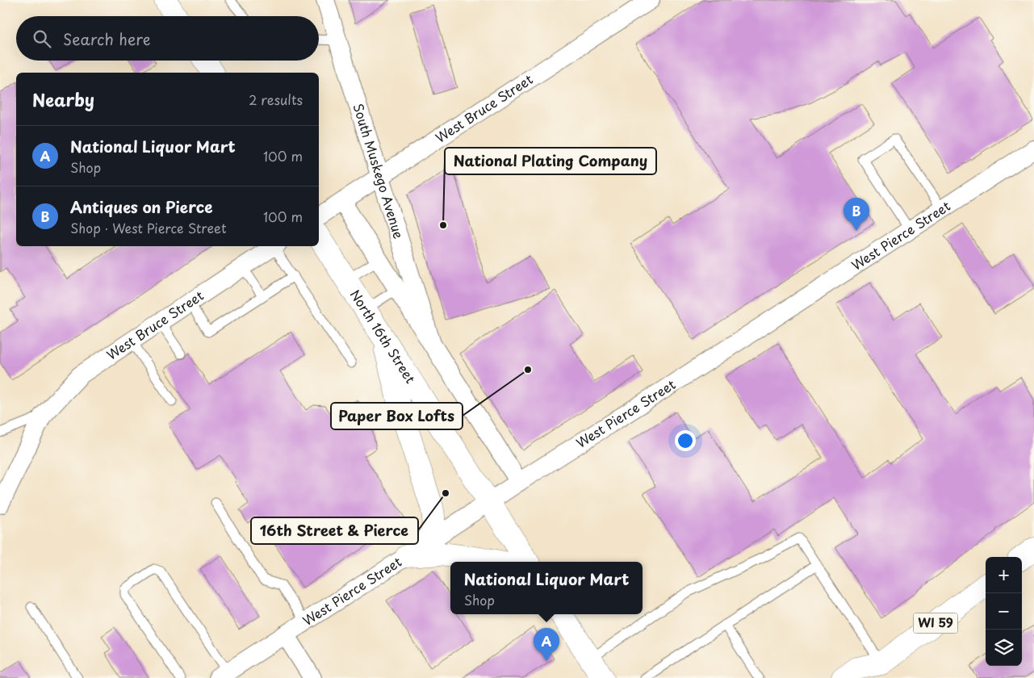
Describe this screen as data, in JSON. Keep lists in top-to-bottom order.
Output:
{
  "streets": {
    "main road": ["North 16th Street", "WI 59"],
    "street": ["West Bruce Street", "South Muskego Avenue", "West Pierce Street"]
  },
  "crossings": [
    ["West Bruce Street", "South Muskego Avenue"],
    ["South Muskego Avenue", "West Pierce Street"],
    ["West Pierce Street", "North 16th Street"]
  ],
  "places": ["National Plating Company", "Paper Box Lofts", "16th Street & Pierce"],
  "page": {
    "search": "Search here",
    "heading": ["Nearby", "2 results"],
    "list": [
      {
        "mark": "A",
        "name": "National Liquor Mart",
        "note": "Shop",
        "value": "100 m"
      },
      {
        "mark": "B",
        "name": "Antiques on Pierce",
        "note": "Shop · West Pierce Street",
        "value": "100 m"
      }
    ],
    "pins": ["B", "A"],
    "map_buttons": ["+", "−"],
    "popup": ["National Liquor Mart", "Shop"]
  }
}
